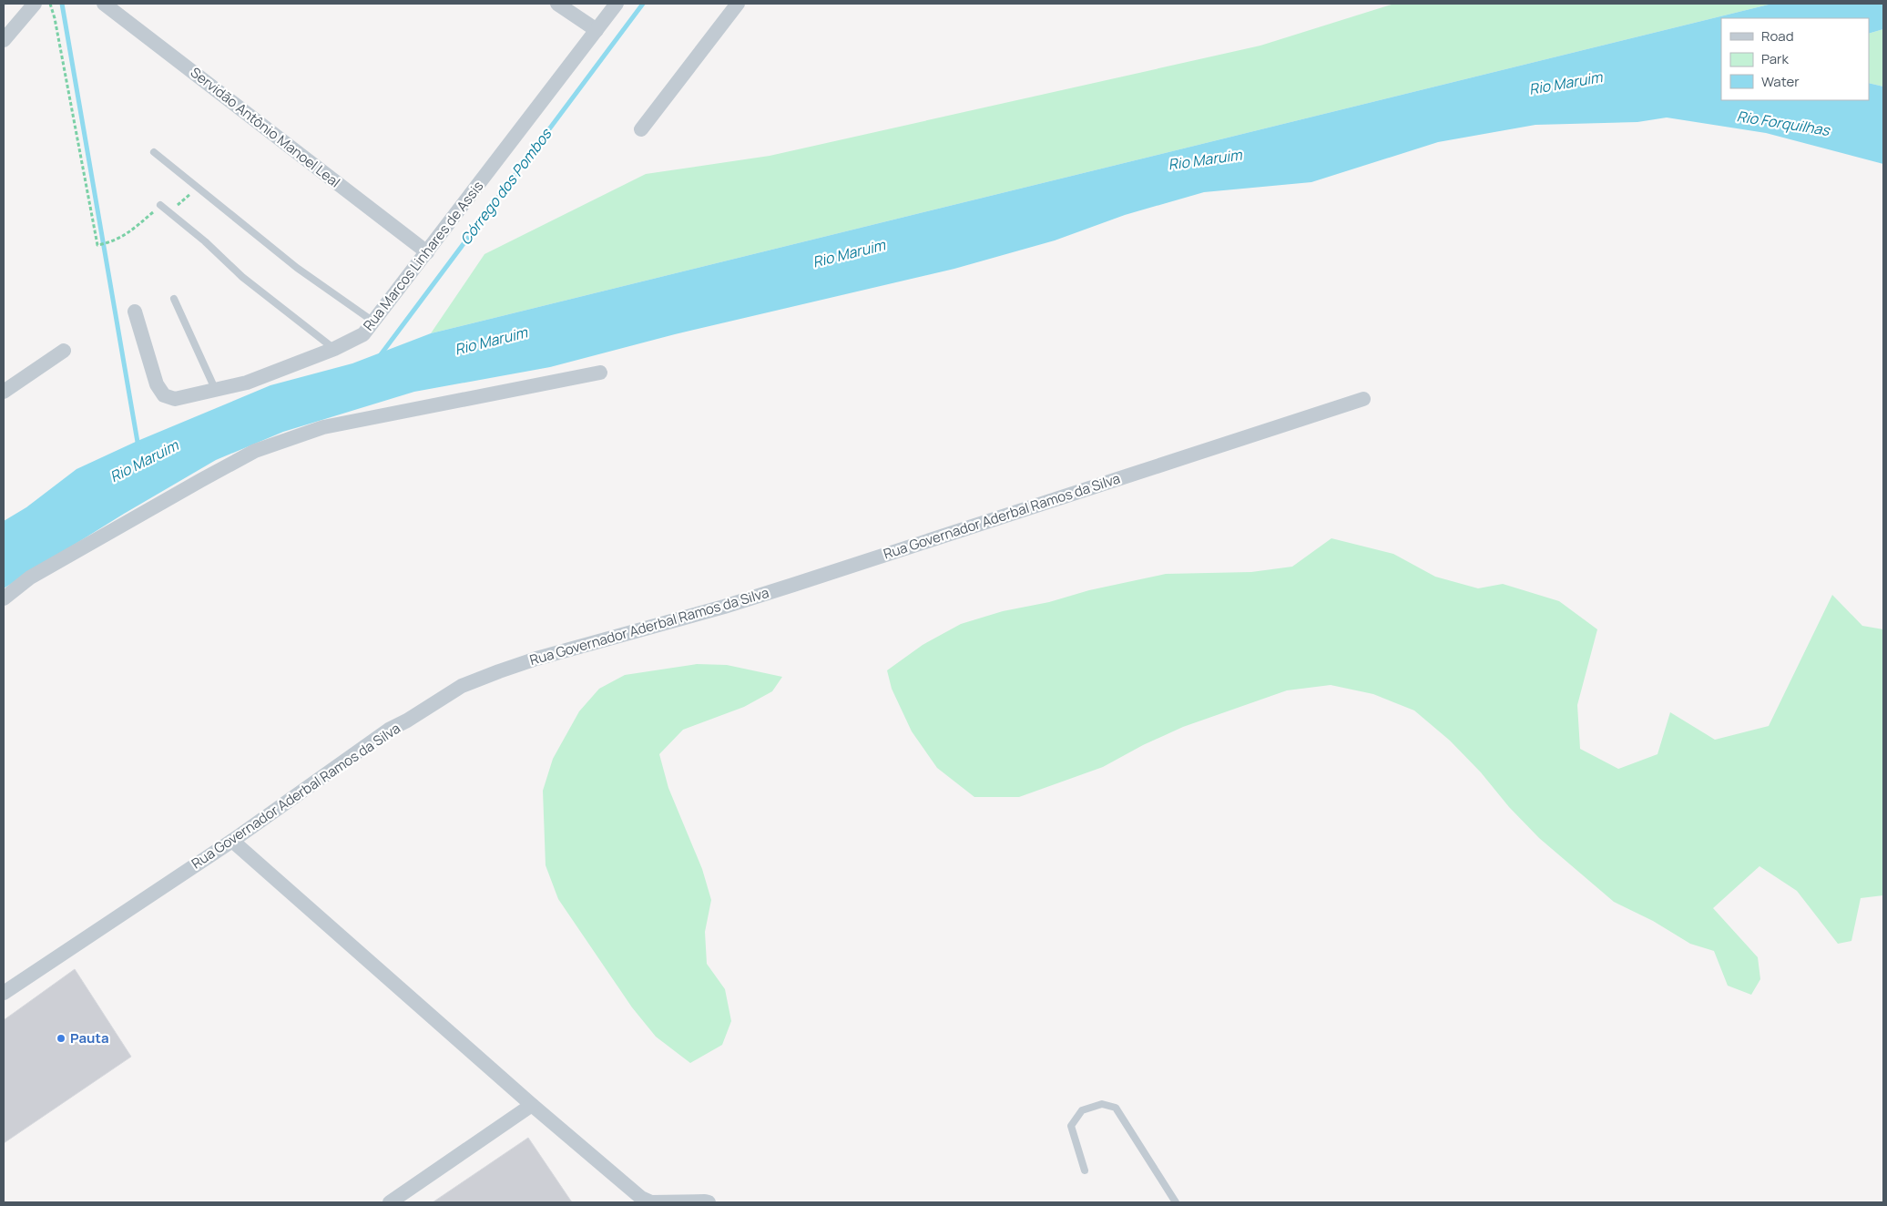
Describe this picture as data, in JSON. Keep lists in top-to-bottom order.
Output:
{
  "streets": {
    "street": ["Servidão Antônio Manoel Leal", "Rua Marcos Linhares de Assis", "Rua Governador Aderbal Ramos da Silva"]
  },
  "crossings": [
    ["Servidão Antônio Manoel Leal", "Rua Marcos Linhares de Assis"]
  ],
  "water": ["Rio Maruim", "Rio Forquilhas", "Córrego dos Pombos"],
  "places": ["Pauta"],
  "legend": ["Road", "Park", "Water"]
}
